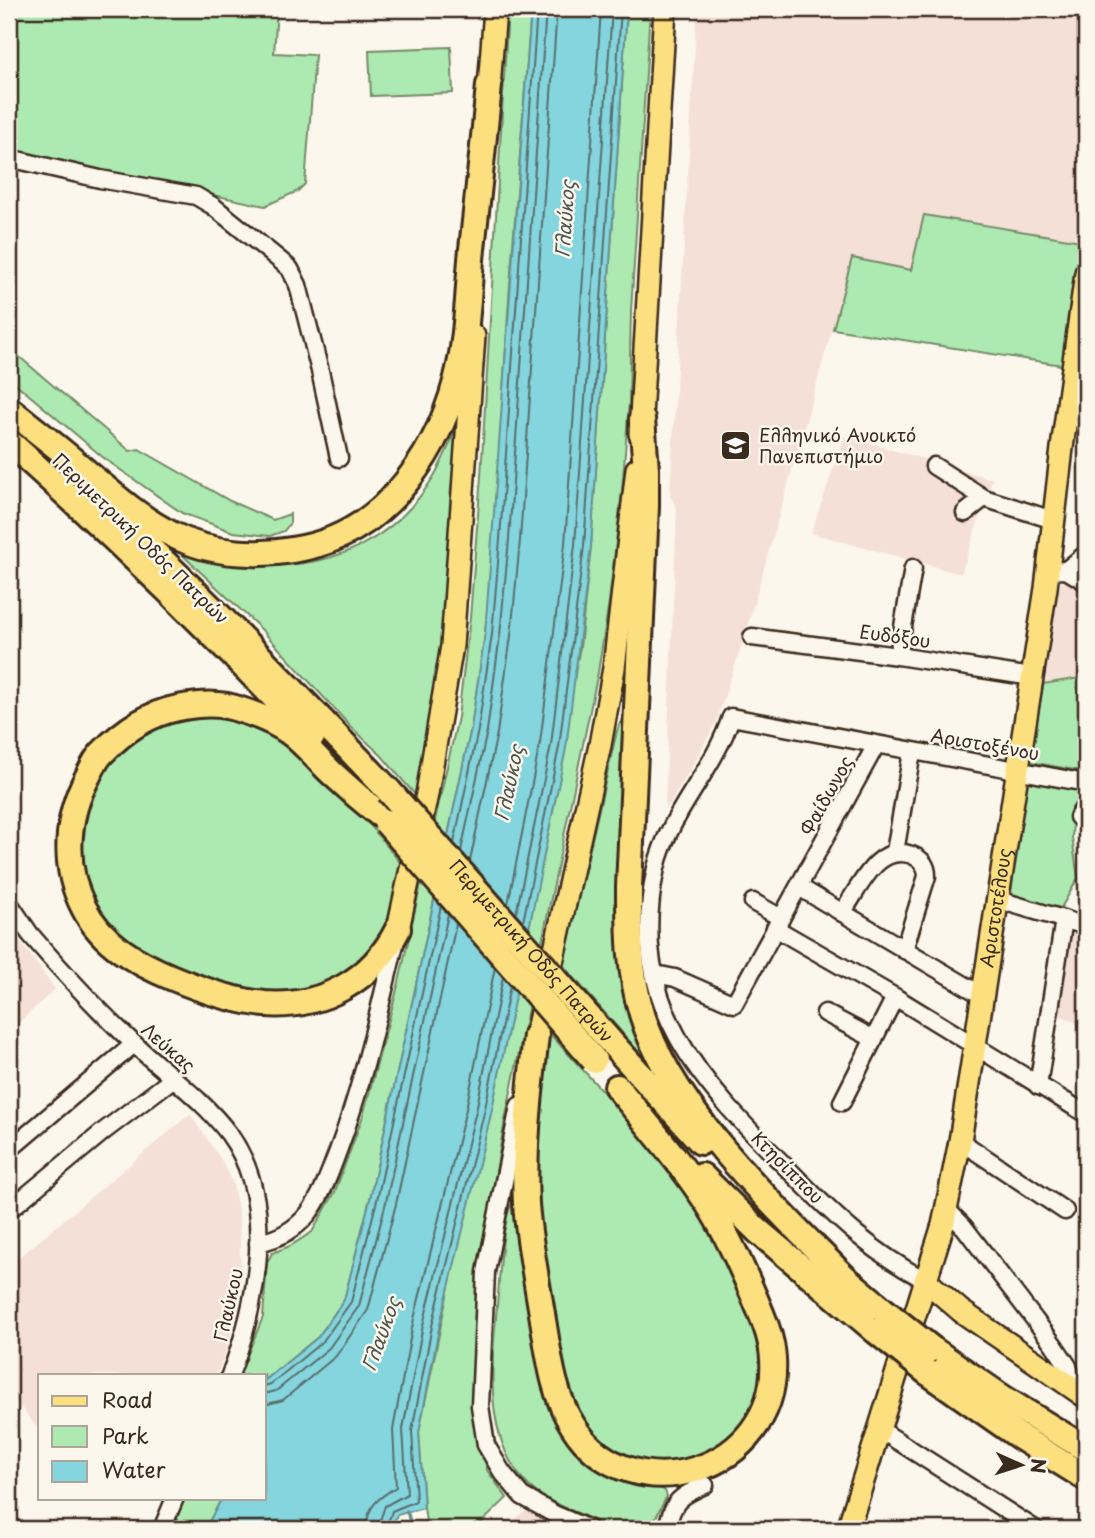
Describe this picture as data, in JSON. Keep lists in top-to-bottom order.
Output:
{
  "streets": {
    "highway": ["Περιμετρική Οδός Πατρών"],
    "main road": ["Αριστοτέλους", "Κτησίππου"],
    "street": [
      "Ευδόξου",
      "Αριστοξένου",
      "Φαίδωνος",
      "Λεύκας",
      "Γλαύκου"
    ]
  },
  "crossings": [
    ["Ευδόξου", "Αριστοτέλους"],
    ["Αριστοξένου", "Φαίδωνος"],
    ["Αριστοξένου", "Αριστοτέλους"],
    ["Φαίδωνος", "Κτησίππου"],
    ["Αριστοτέλους", "Κτησίππου"],
    ["Λεύκας", "Γλαύκου"]
  ],
  "water": ["Γλαύκος"],
  "places": {
    "school or university": ["Ελληνικό Ανοικτό Πανεπιστήμιο"]
  },
  "legend": ["Road", "Park", "Water"],
  "north": "right"
}
